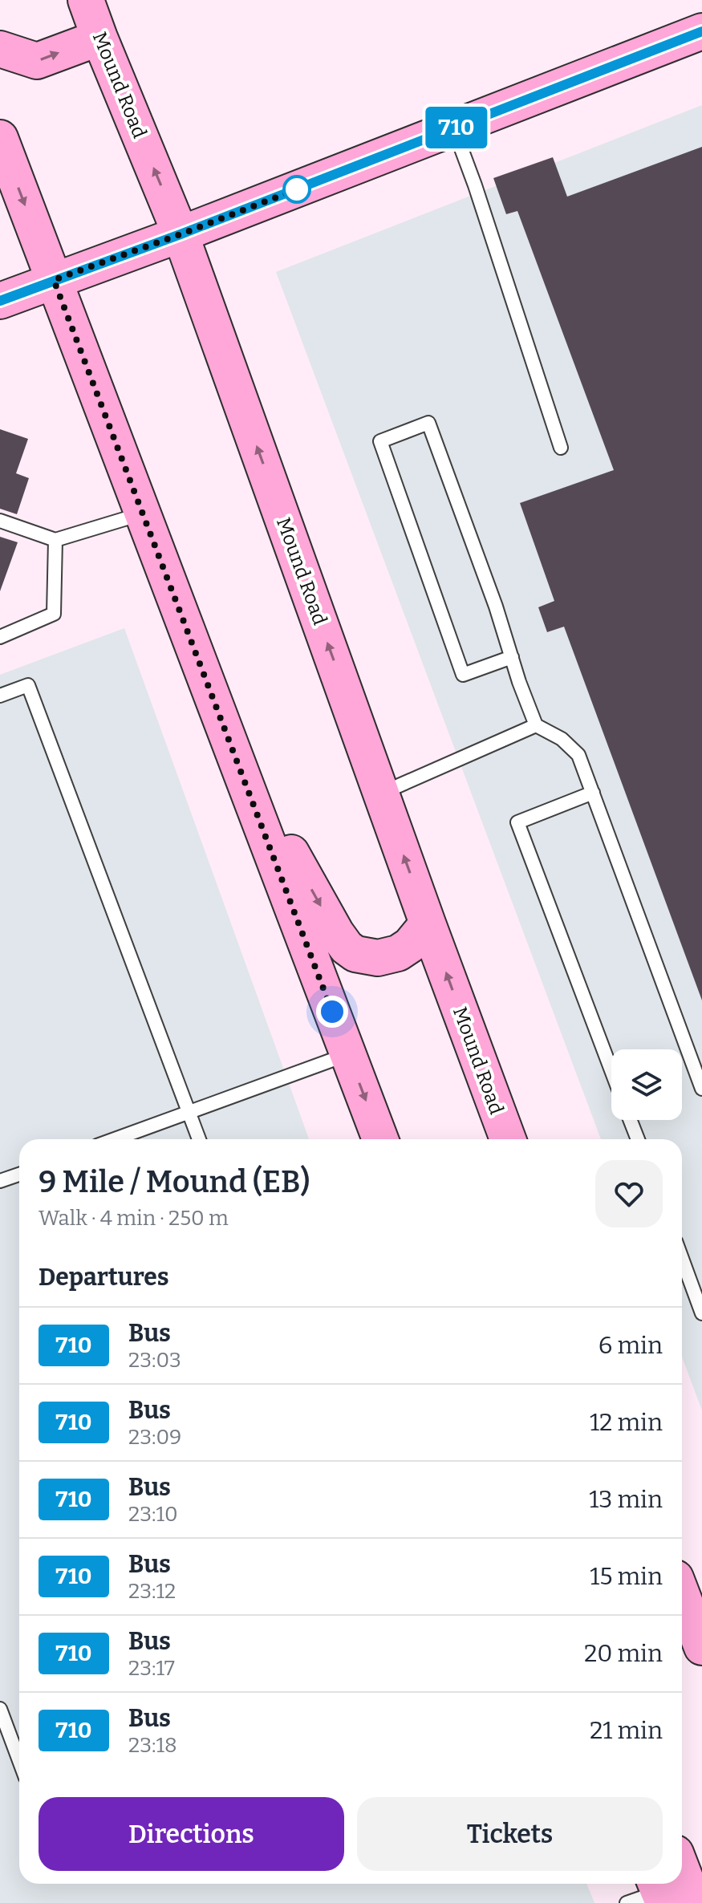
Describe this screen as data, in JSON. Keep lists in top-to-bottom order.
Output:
{
  "streets": {
    "main road": ["Mound Road"]
  },
  "lines": ["bus line 710"],
  "page": {
    "on_map": "710",
    "heading": [
      ["9 Mile / Mound (EB)", "Walk · 4 min · 250 m"],
      "Departures"
    ],
    "list": [
      {
        "mark": "710",
        "name": "Bus",
        "note": "23:03",
        "value": "6 min"
      },
      {
        "mark": "710",
        "name": "Bus",
        "note": "23:09",
        "value": "12 min"
      },
      {
        "mark": "710",
        "name": "Bus",
        "note": "23:10",
        "value": "13 min"
      },
      {
        "mark": "710",
        "name": "Bus",
        "note": "23:12",
        "value": "15 min"
      },
      {
        "mark": "710",
        "name": "Bus",
        "note": "23:17",
        "value": "20 min"
      },
      {
        "mark": "710",
        "name": "Bus",
        "note": "23:18",
        "value": "21 min"
      }
    ],
    "buttons": ["Directions", "Tickets"]
  }
}
